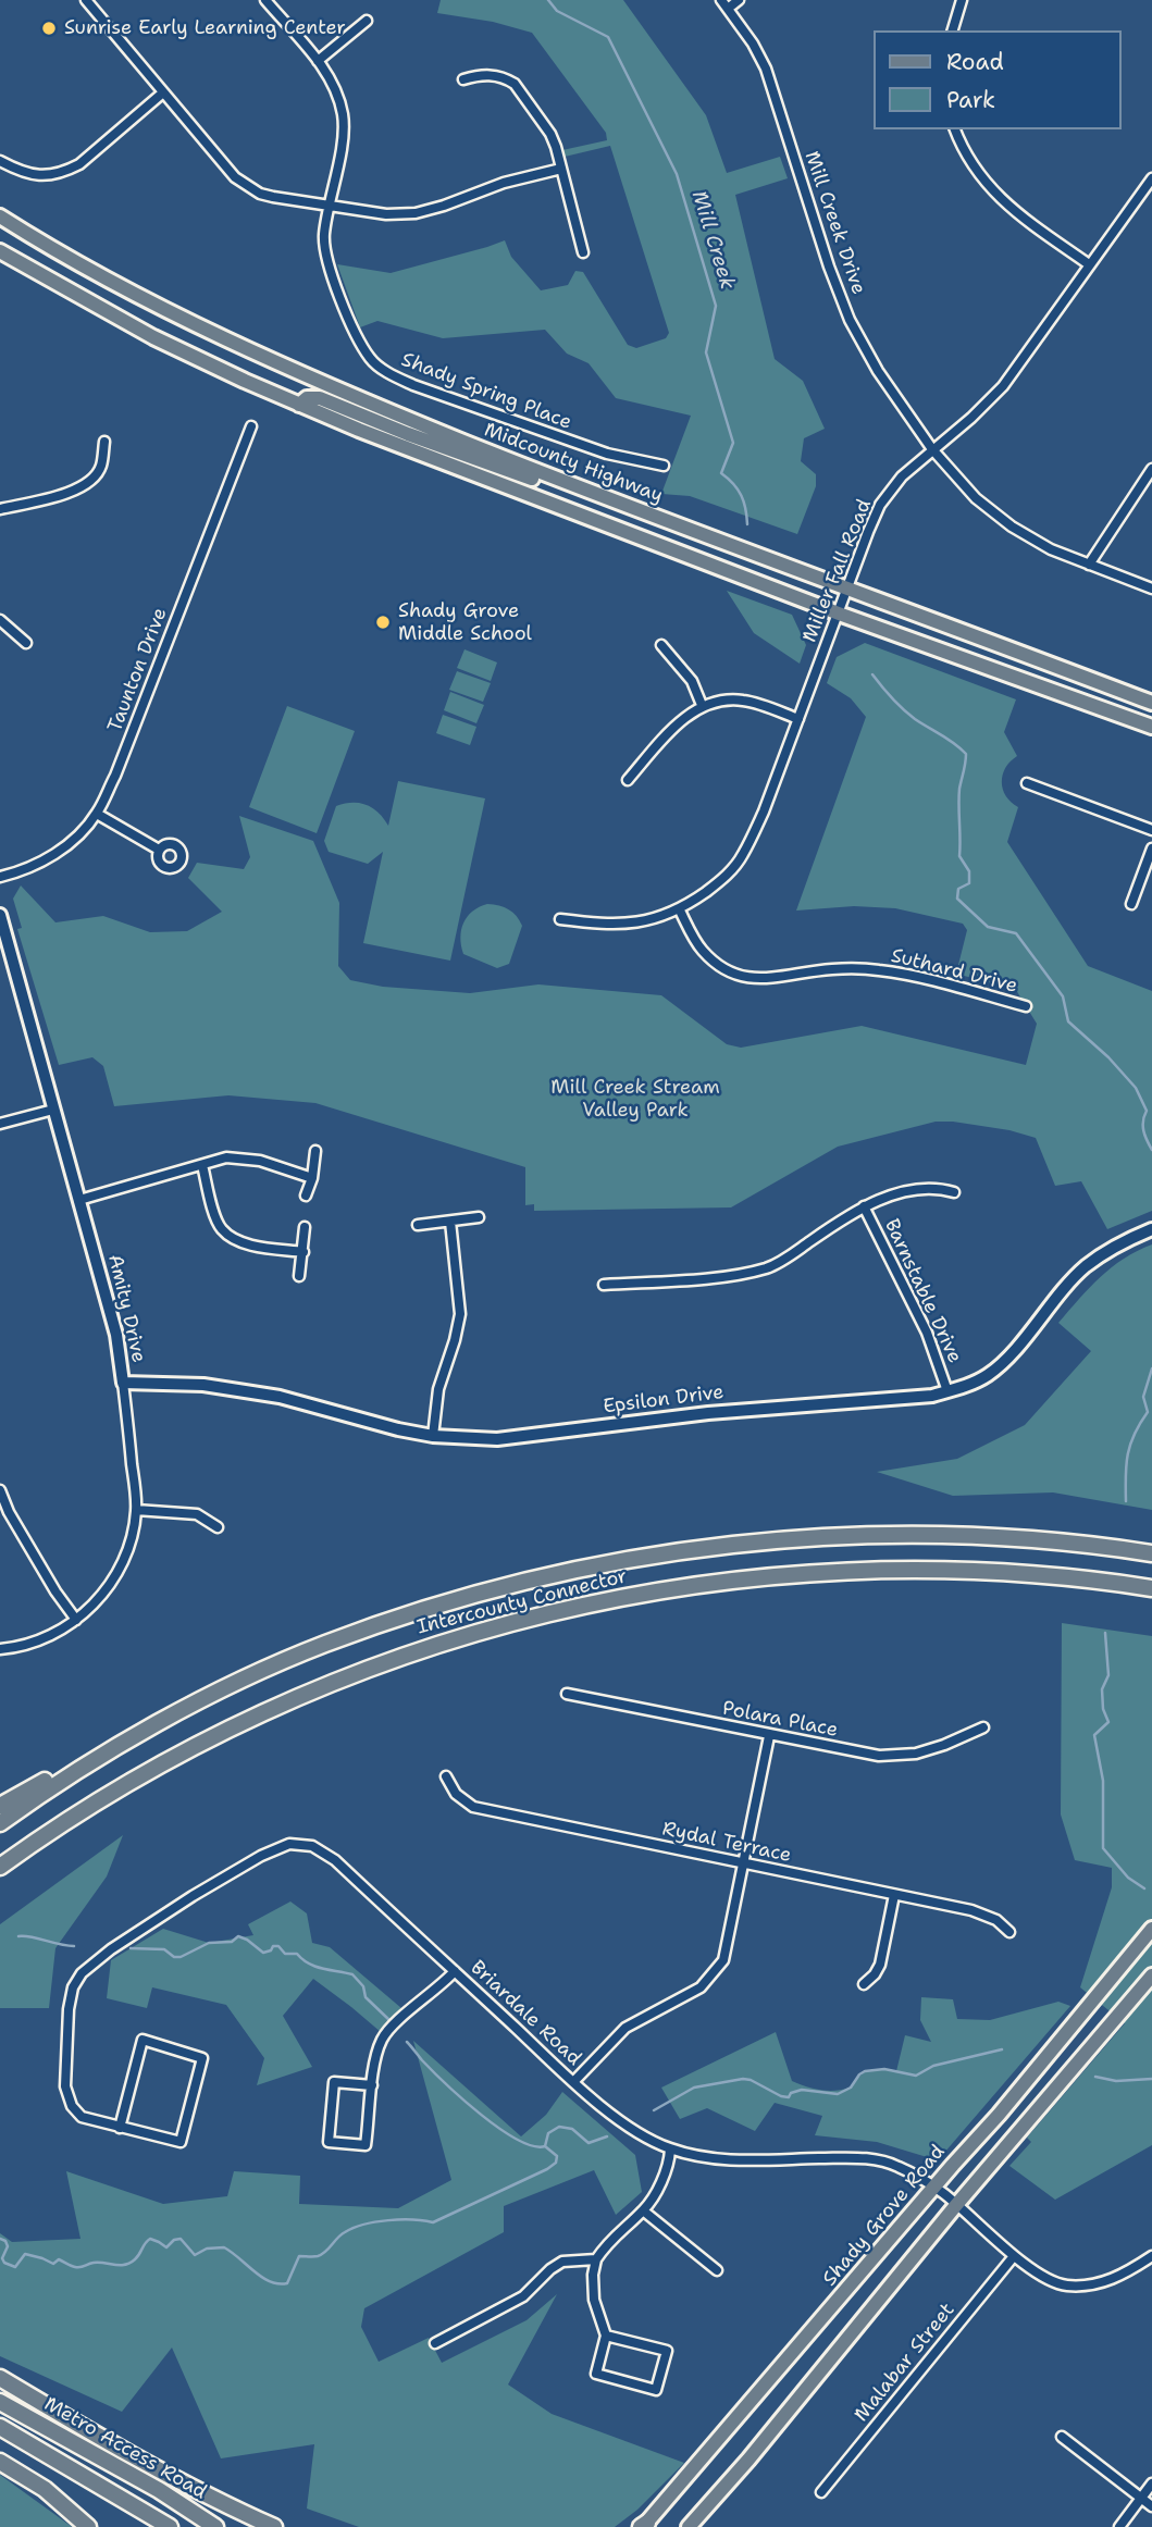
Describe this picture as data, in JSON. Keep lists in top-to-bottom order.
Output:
{
  "streets": {
    "highway": ["Intercounty Connector", "Metro Access Road"],
    "main road": ["Midcounty Highway", "Shady Grove Road"],
    "street": [
      "Mill Creek Drive",
      "Shady Spring Place",
      "Miller Fall Road",
      "Taunton Drive",
      "Suthard Drive",
      "Barnstable Drive",
      "Amity Drive",
      "Epsilon Drive",
      "Polara Place",
      "Rydal Terrace",
      "Briardale Road",
      "Malabar Street"
    ]
  },
  "crossings": [
    ["Mill Creek Drive", "Miller Fall Road"],
    ["Midcounty Highway", "Miller Fall Road"],
    ["Miller Fall Road", "Suthard Drive"],
    ["Barnstable Drive", "Epsilon Drive"],
    ["Amity Drive", "Epsilon Drive"],
    ["Briardale Road", "Shady Grove Road"],
    ["Briardale Road", "Malabar Street"]
  ],
  "water": ["Mill Creek"],
  "parks": ["Mill Creek Stream Valley Park"],
  "places": ["Sunrise Early Learning Center", "Shady Grove Middle School"],
  "legend": ["Road", "Park"]
}
